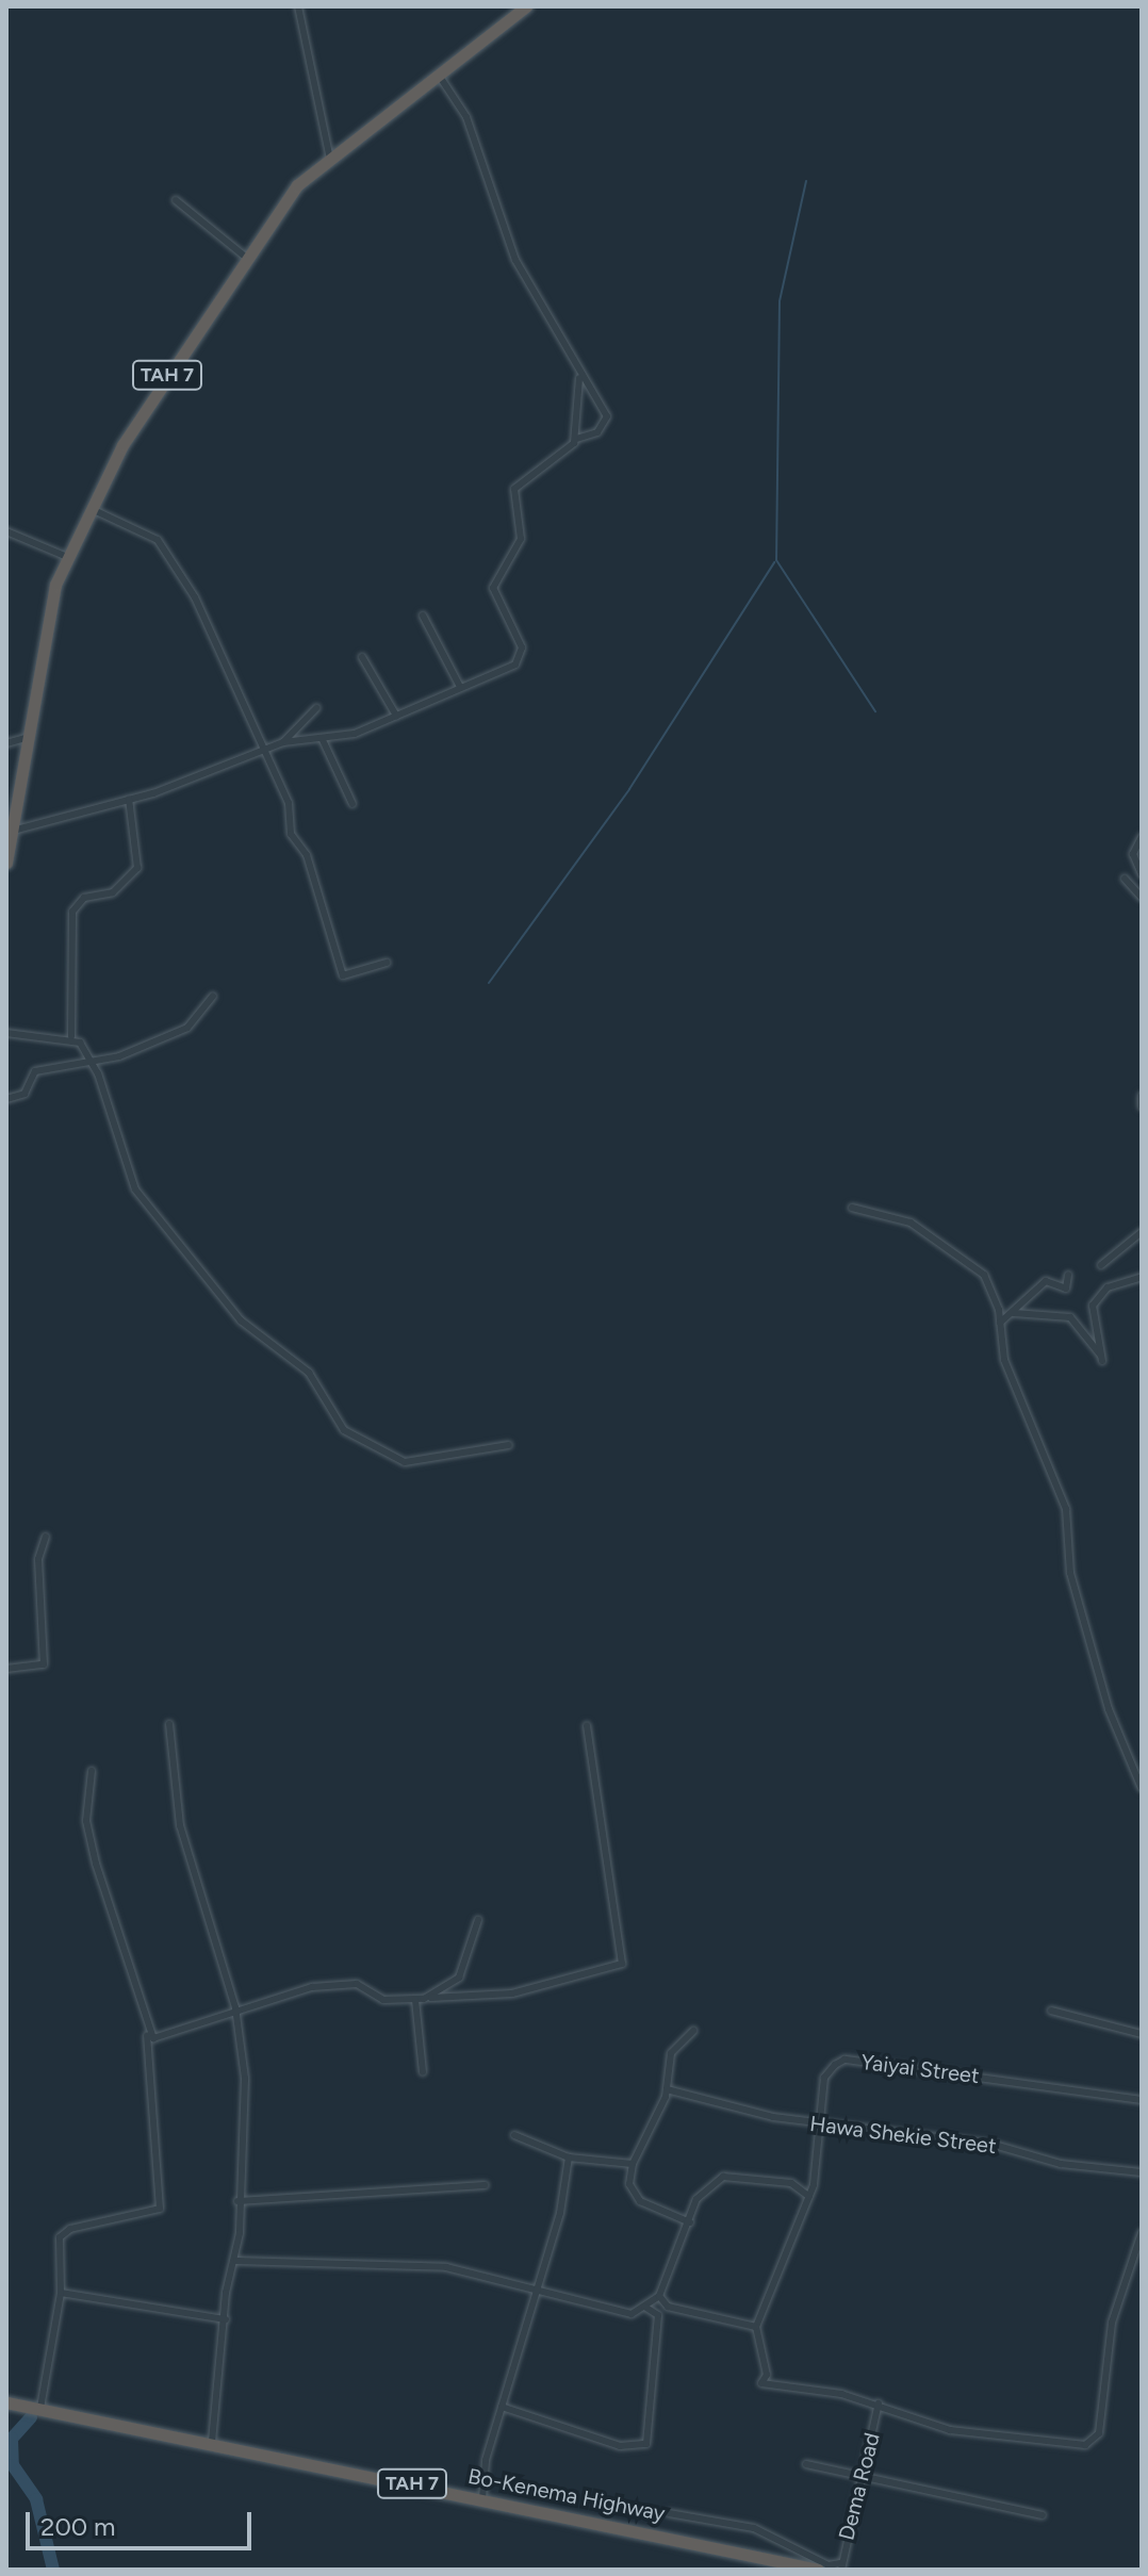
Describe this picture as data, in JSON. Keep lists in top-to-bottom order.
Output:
{
  "streets": {
    "highway": ["TAH 7", "Bo-Kenema Highway"],
    "street": ["Yaiyai Street", "Hawa Shekie Street", "Dema Road"]
  },
  "crossings": [
    ["Yaiyai Street", "Hawa Shekie Street"]
  ],
  "scale_bar": "200 m"
}
